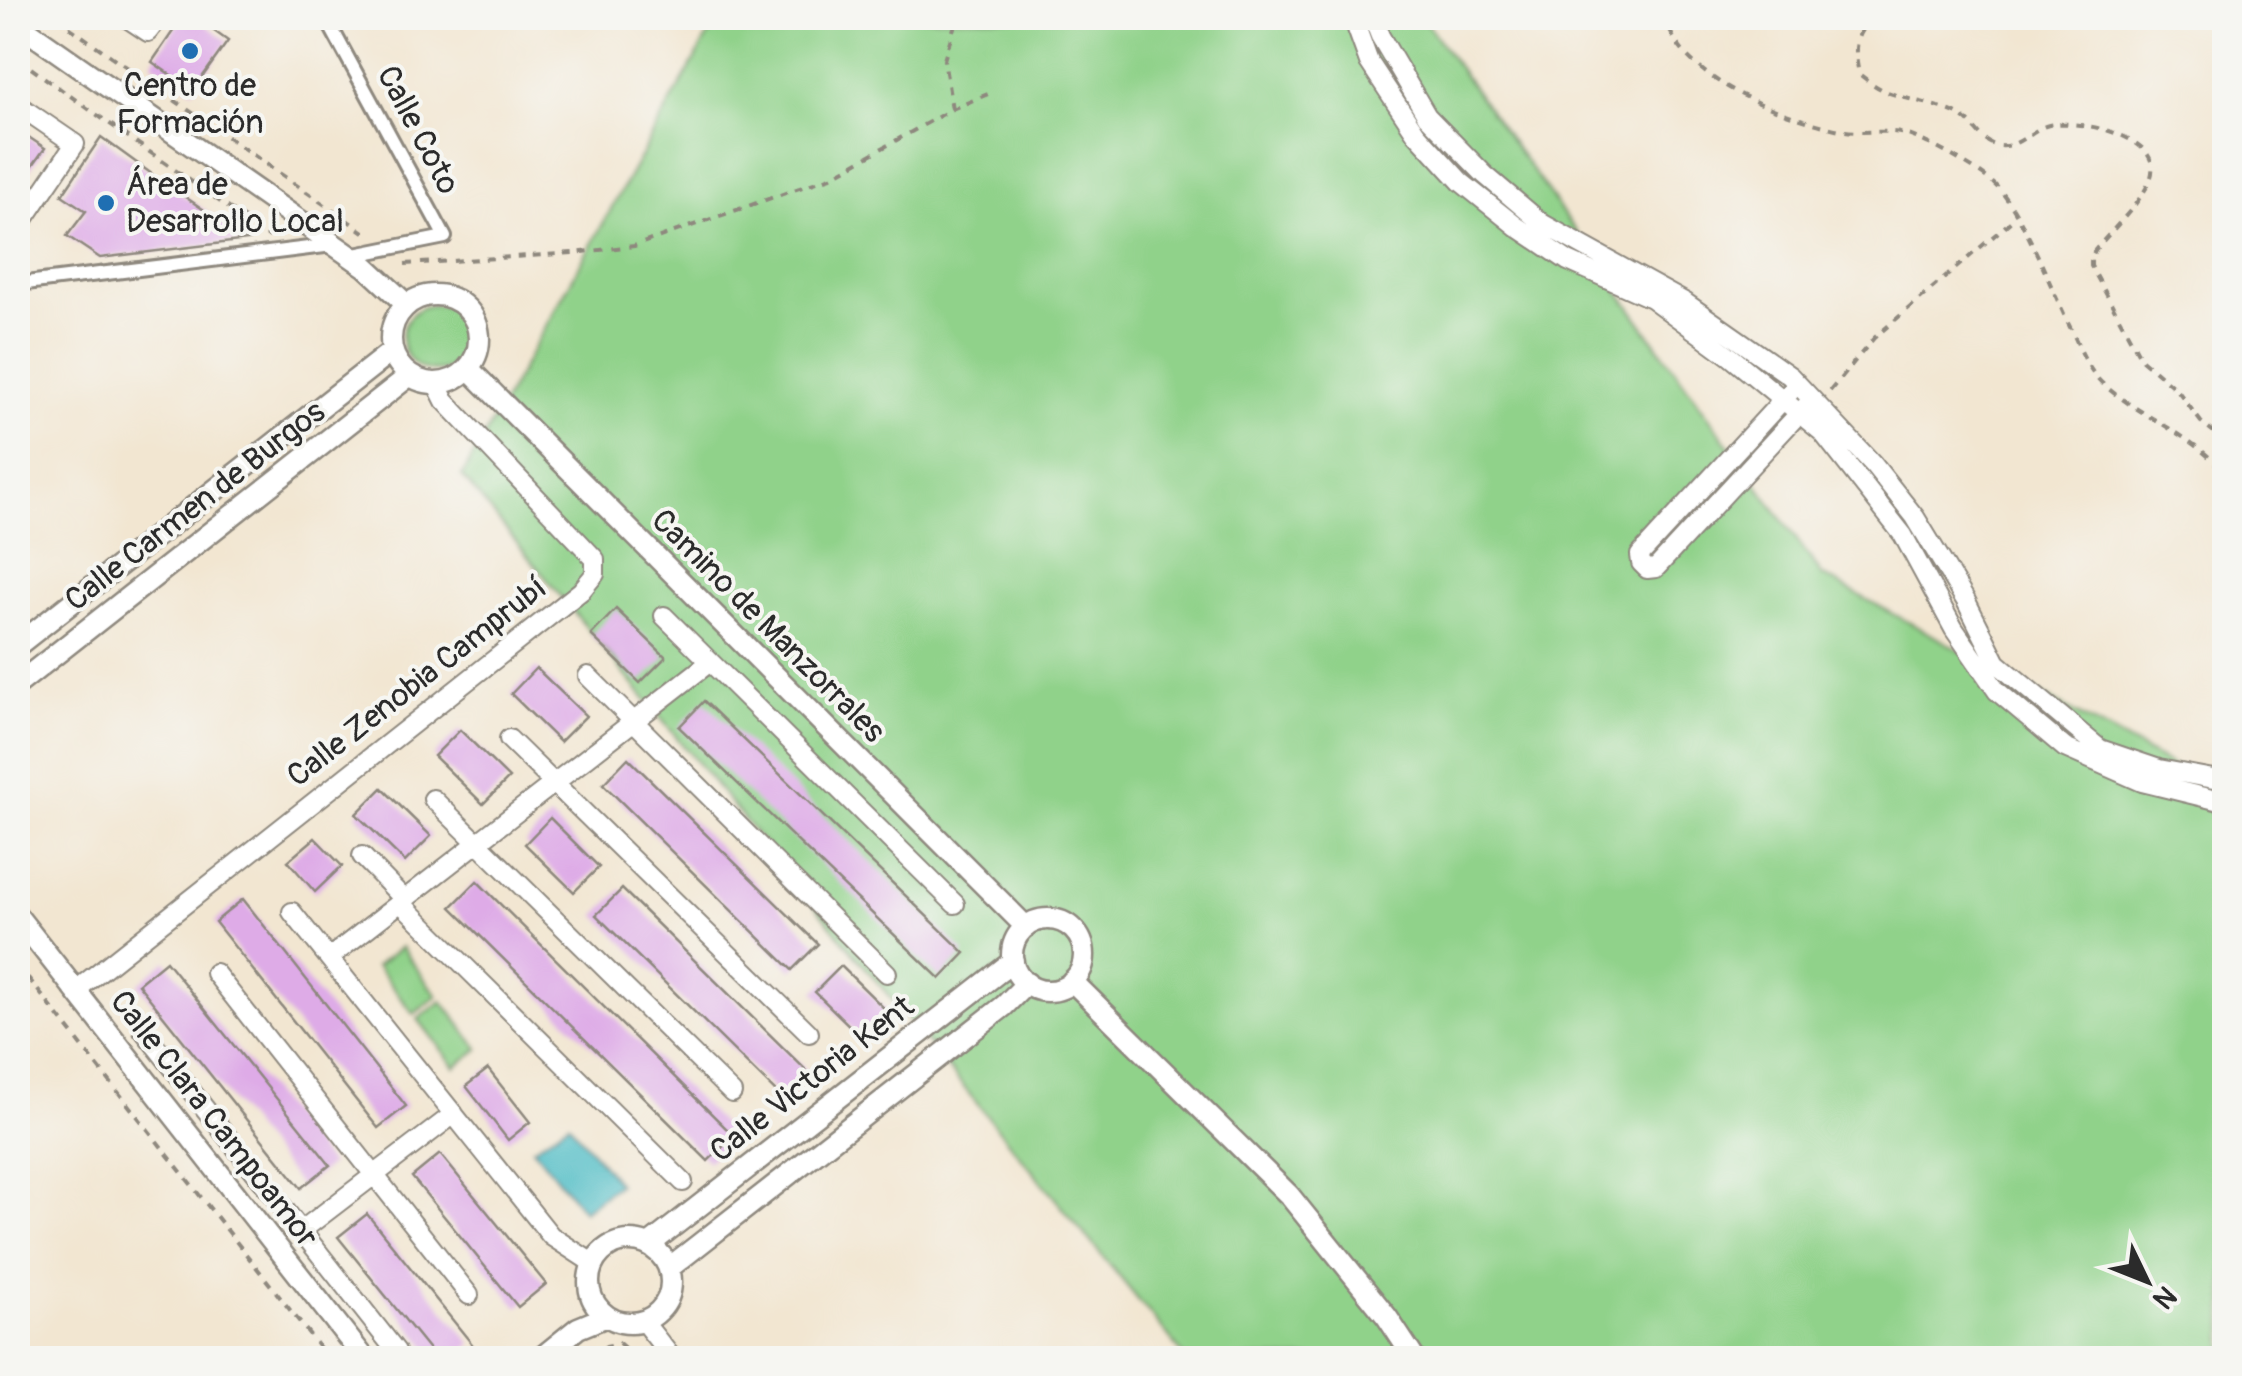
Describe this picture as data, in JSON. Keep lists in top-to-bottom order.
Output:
{
  "streets": {
    "street": [
      "Calle Coto",
      "Calle Carmen de Burgos",
      "Camino de Manzorrales",
      "Calle Zenobia Camprubí",
      "Calle Victoria Kent",
      "Calle Clara Campoamor"
    ]
  },
  "crossings": [
    ["Calle Carmen de Burgos", "Camino de Manzorrales"],
    ["Calle Carmen de Burgos", "Calle Zenobia Camprubí"],
    ["Camino de Manzorrales", "Calle Zenobia Camprubí"],
    ["Camino de Manzorrales", "Calle Victoria Kent"],
    ["Calle Zenobia Camprubí", "Calle Clara Campoamor"]
  ],
  "places": ["Centro de Formación", "Área de Desarrollo Local"],
  "north": "bottom right"
}
